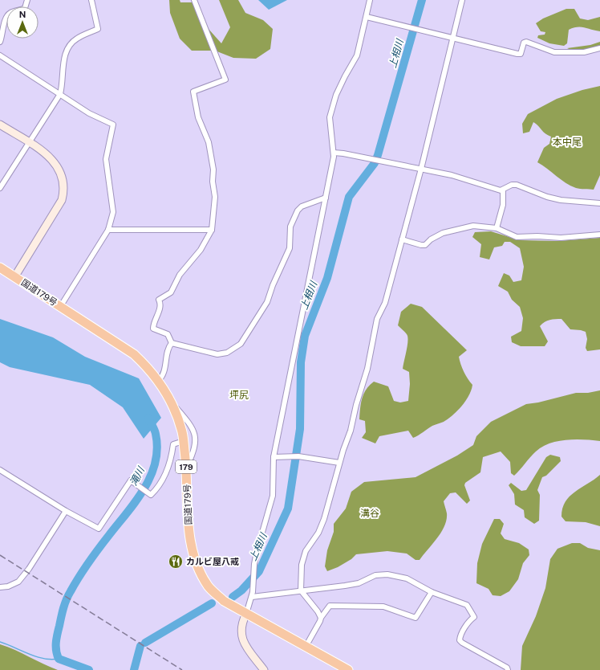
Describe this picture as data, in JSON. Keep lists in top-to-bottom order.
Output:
{
  "streets": {
    "highway": ["国道179号", "179"]
  },
  "districts": ["本中尾", "坪尻", "溝谷"],
  "water": ["上相川", "滝川"],
  "places": {
    "restaurant": ["カルビ屋八戒"]
  },
  "north": "top"
}
